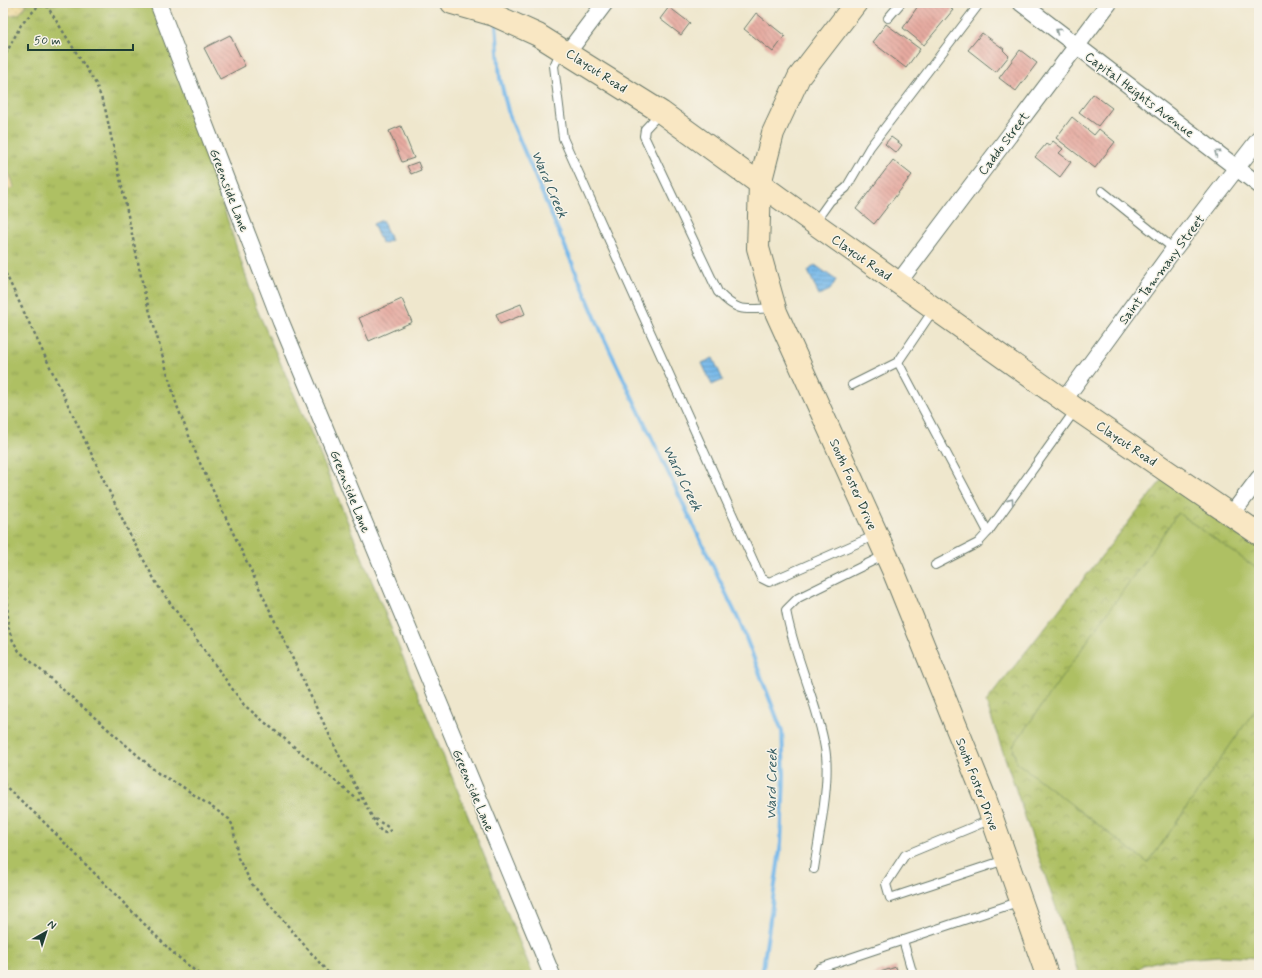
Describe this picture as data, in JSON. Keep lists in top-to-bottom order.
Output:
{
  "streets": {
    "street": [
      "Claycut Road",
      "Capital Heights Avenue",
      "Caddo Street",
      "Greenside Lane",
      "Saint Tammany Street",
      "South Foster Drive"
    ]
  },
  "crossings": [
    ["Claycut Road", "Caddo Street"],
    ["Claycut Road", "Saint Tammany Street"],
    ["Claycut Road", "South Foster Drive"],
    ["Capital Heights Avenue", "Caddo Street"],
    ["Capital Heights Avenue", "Saint Tammany Street"]
  ],
  "one_way": ["Capital Heights Avenue"],
  "water": ["Ward Creek"],
  "scale_bar": "50 m",
  "north": "top right"
}
